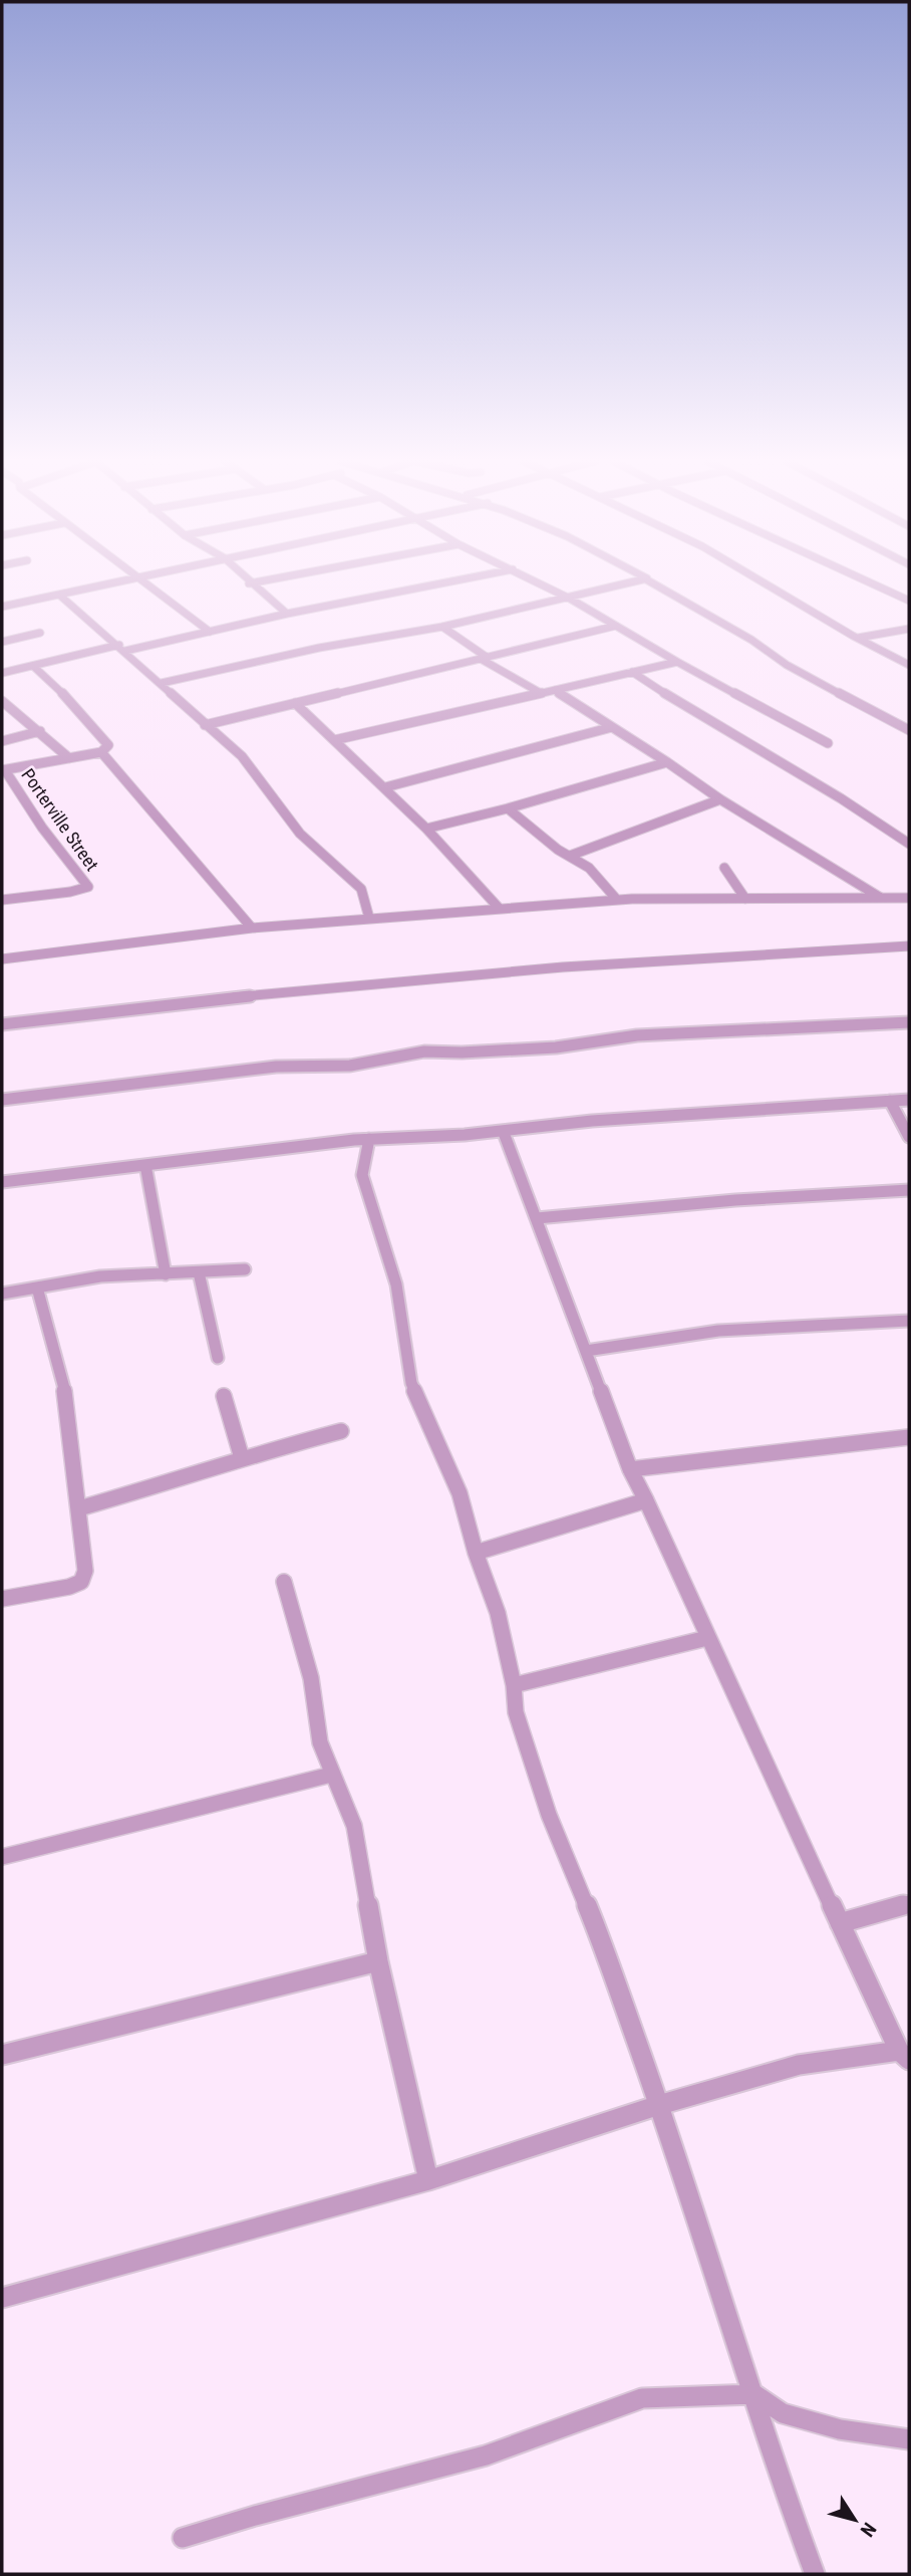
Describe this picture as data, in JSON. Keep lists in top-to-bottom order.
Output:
{
  "streets": {
    "street": ["Porterville Street"]
  },
  "north": "bottom right"
}
